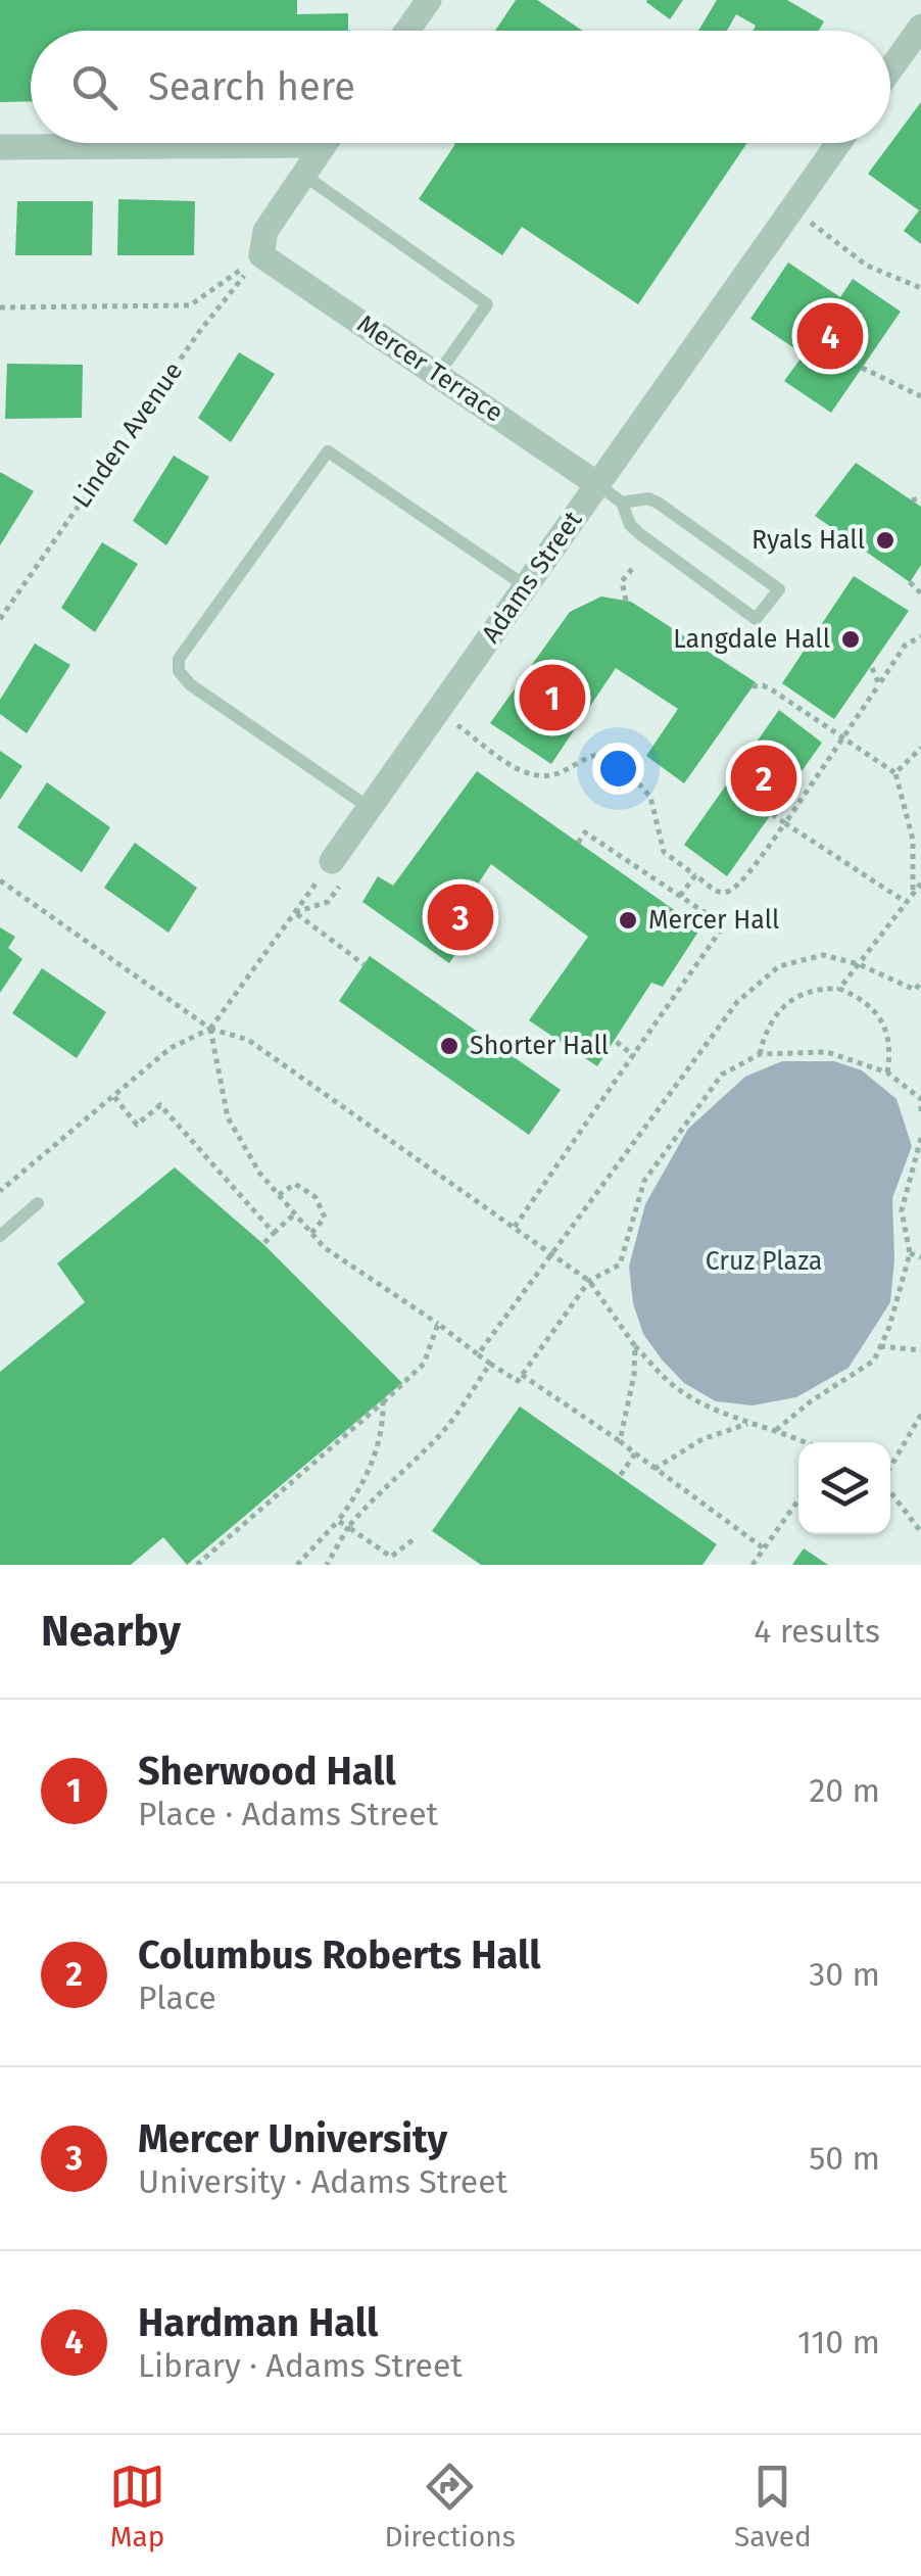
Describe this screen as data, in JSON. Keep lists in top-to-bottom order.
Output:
{
  "streets": {
    "street": ["Mercer Terrace", "Adams Street"],
    "path": ["Linden Avenue"]
  },
  "crossings": [
    ["Mercer Terrace", "Linden Avenue"],
    ["Mercer Terrace", "Adams Street"]
  ],
  "parks": ["Cruz Plaza"],
  "places": [
    "Ryals Hall",
    "Langdale Hall",
    "Mercer Hall",
    "Shorter Hall"
  ],
  "page": {
    "search": "Search here",
    "pins": [
      "4",
      "1",
      "2",
      "3"
    ],
    "heading": ["Nearby", "4 results"],
    "list": [
      {
        "mark": "1",
        "name": "Sherwood Hall",
        "note": "Place · Adams Street",
        "value": "20 m"
      },
      {
        "mark": "2",
        "name": "Columbus Roberts Hall",
        "note": "Place",
        "value": "30 m"
      },
      {
        "mark": "3",
        "name": "Mercer University",
        "note": "University · Adams Street",
        "value": "50 m"
      },
      {
        "mark": "4",
        "name": "Hardman Hall",
        "note": "Library · Adams Street",
        "value": "110 m"
      }
    ],
    "nav": ["Map", "Directions", "Saved"]
  }
}
